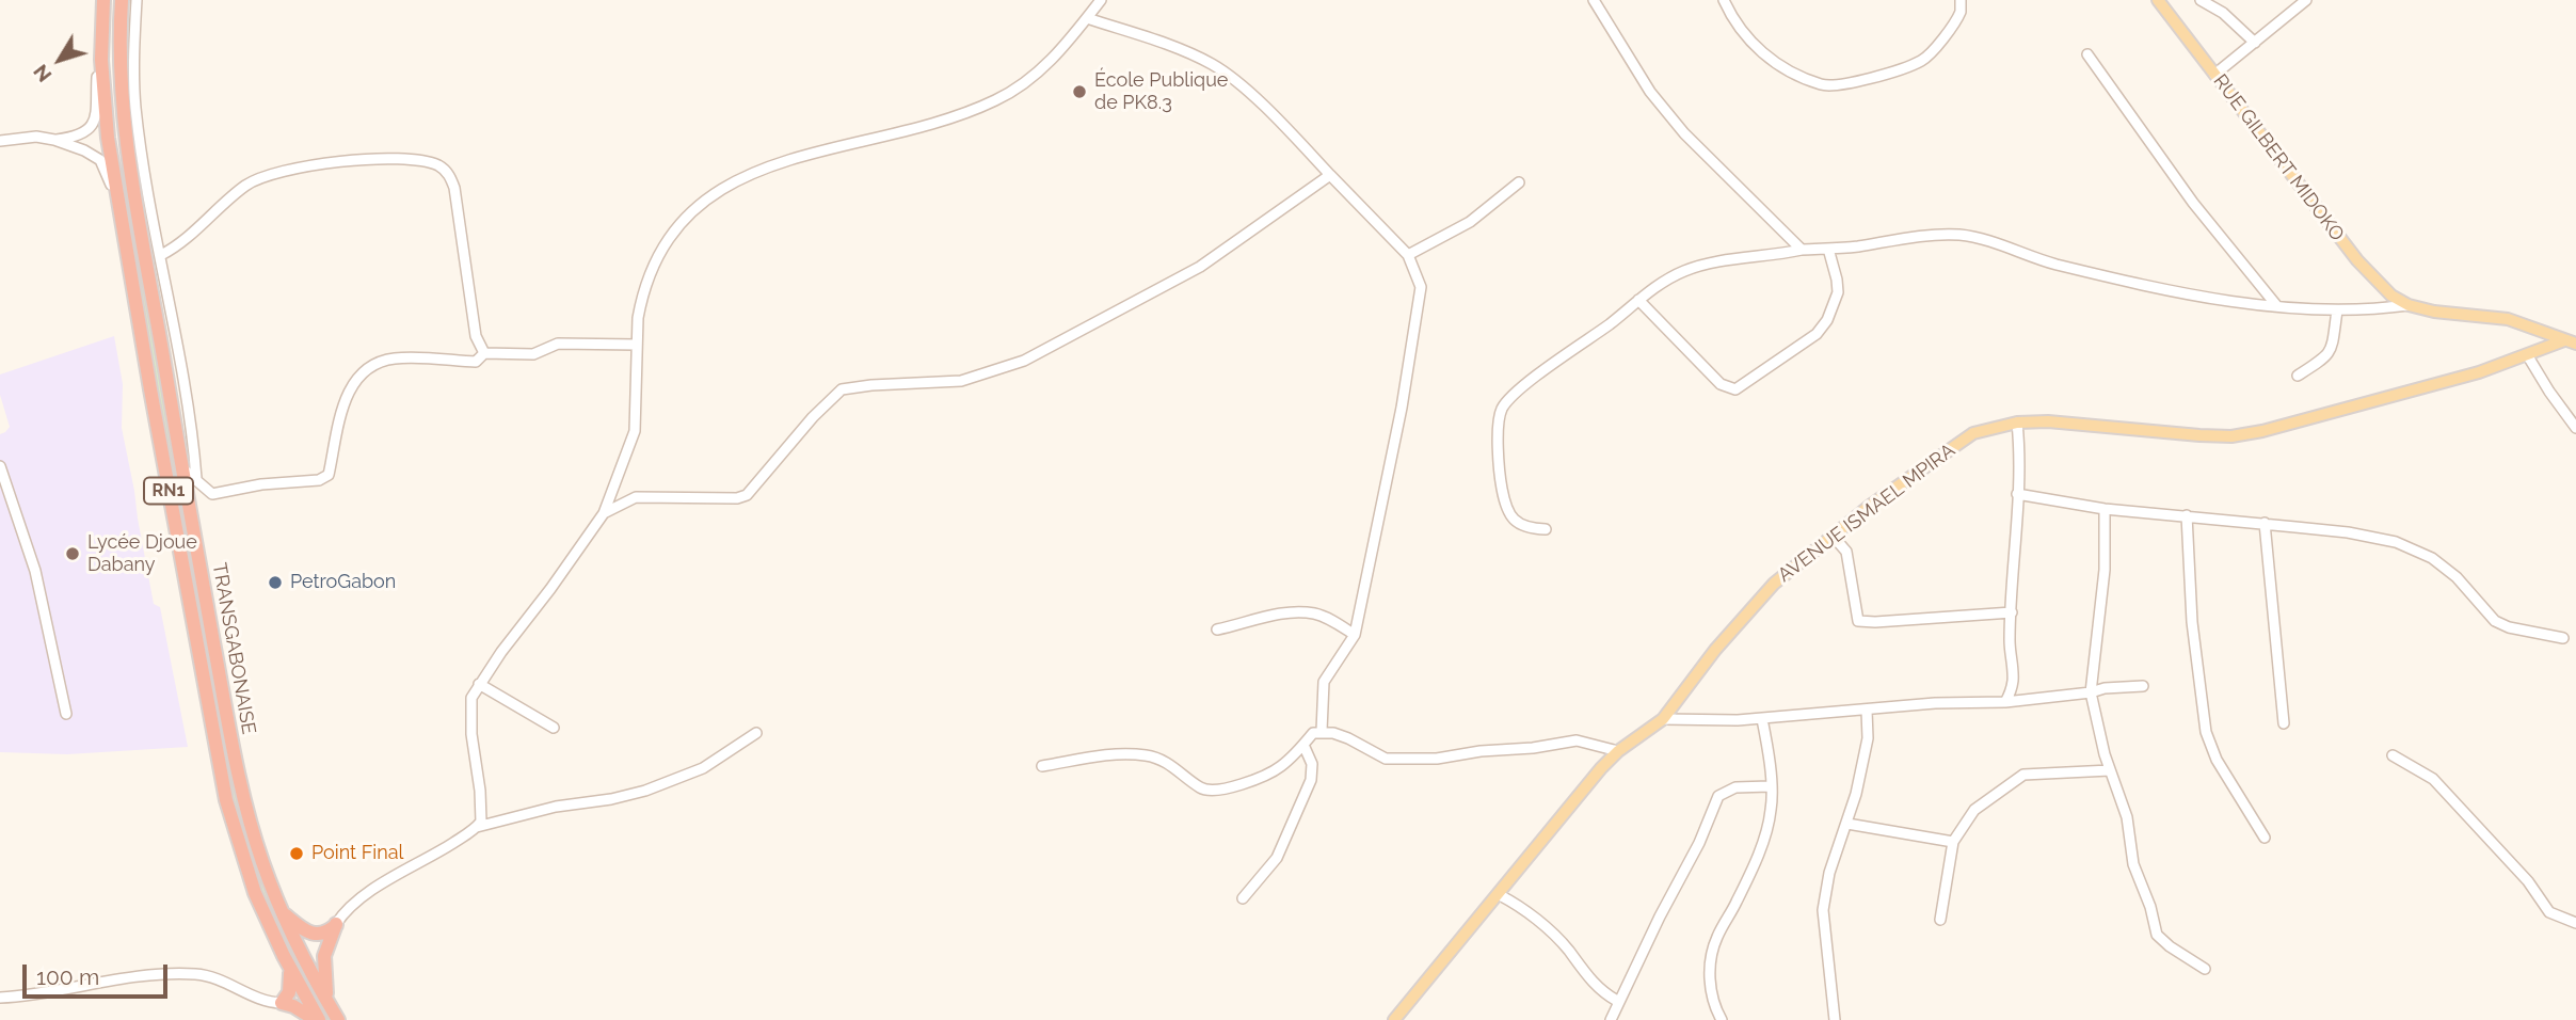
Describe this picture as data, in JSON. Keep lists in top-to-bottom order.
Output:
{
  "streets": {
    "highway": ["RN1", "TRANSGABONAISE"],
    "main road": ["RUE GILBERT MIDOKO", "AVENUE ISMAEL MPIRA"]
  },
  "crossings": [
    ["RN1", "TRANSGABONAISE"]
  ],
  "places": [
    "École Publique de PK8.3",
    "Lycée Djoue Dabany",
    "PetroGabon",
    "Point Final"
  ],
  "scale_bar": "100 m",
  "north": "bottom left"
}
